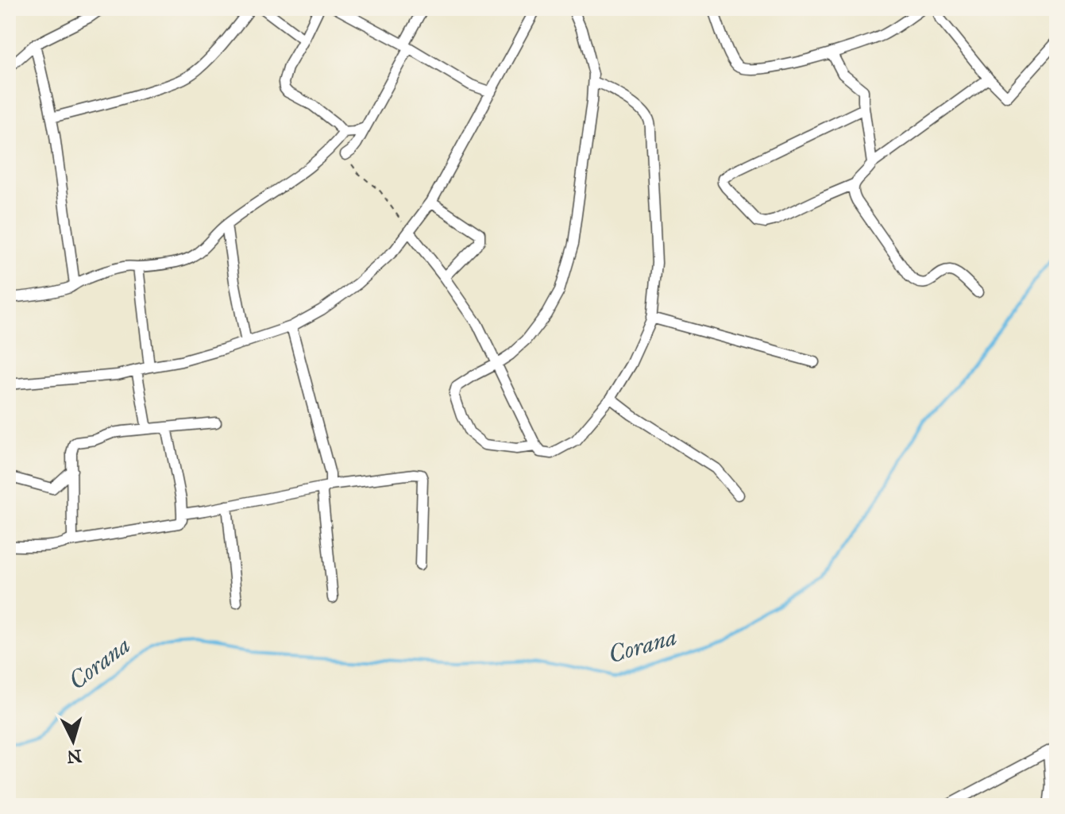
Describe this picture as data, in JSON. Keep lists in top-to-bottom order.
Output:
{
  "water": ["Corana"],
  "north": "bottom"
}
